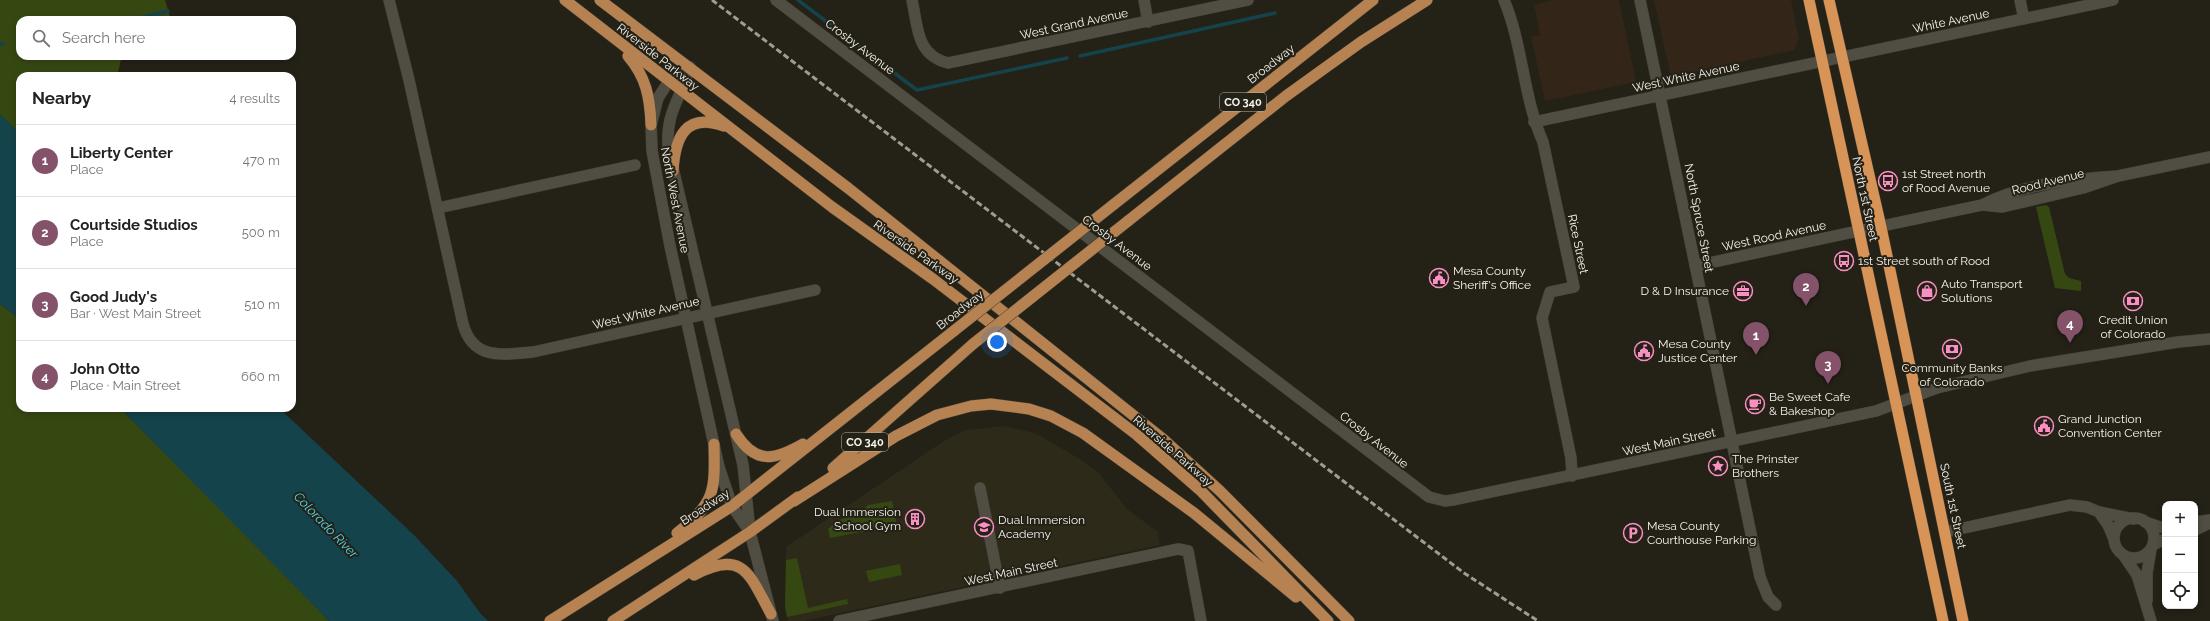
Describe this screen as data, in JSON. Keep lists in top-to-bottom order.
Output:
{
  "streets": {
    "highway": ["North 1st Street", "South 1st Street"],
    "main road": ["Riverside Parkway", "Broadway", "CO 340"],
    "street": [
      "White Avenue",
      "West Grand Avenue",
      "Crosby Avenue",
      "West White Avenue",
      "Rood Avenue",
      "North West Avenue",
      "North Spruce Street",
      "West Rood Avenue",
      "Rice Street",
      "West Main Street"
    ]
  },
  "crossings": [
    ["White Avenue", "West White Avenue"],
    ["White Avenue", "North 1st Street"],
    ["Crosby Avenue", "West Main Street"],
    ["Riverside Parkway", "North West Avenue"],
    ["Broadway", "North West Avenue"],
    ["West White Avenue", "North 1st Street"],
    ["West White Avenue", "North West Avenue"],
    ["West White Avenue", "North Spruce Street"],
    ["West White Avenue", "Rice Street"],
    ["CO 340", "North West Avenue"],
    ["Rood Avenue", "North 1st Street"],
    ["Rood Avenue", "West Rood Avenue"],
    ["North 1st Street", "West Rood Avenue"],
    ["North 1st Street", "West Main Street"],
    ["North 1st Street", "South 1st Street"],
    ["North Spruce Street", "West Rood Avenue"],
    ["North Spruce Street", "West Main Street"],
    ["Rice Street", "West Main Street"],
    ["West Main Street", "South 1st Street"]
  ],
  "water": ["Colorado River"],
  "places": {
    "bus stop": ["1st Street north of Rood Avenue", "1st Street south of Rood"],
    "public building": ["Mesa County Sheriff's Office", "Mesa County Justice Center", "Grand Junction Convention Center"],
    "office": ["D & D Insurance"],
    "shop": ["Auto Transport Solutions"],
    "bank": ["Credit Union of Colorado", "Community Banks of Colorado"],
    "cafe": ["Be Sweet Cafe & Bakeshop"],
    "place": ["The Prinster Brothers"],
    "building": ["Dual Immersion School Gym"],
    "school or university": ["Dual Immersion Academy"],
    "parking": ["Mesa County Courthouse Parking"]
  },
  "page": {
    "search": "Search here",
    "heading": ["Nearby", "4 results"],
    "list": [
      {
        "mark": "1",
        "name": "Liberty Center",
        "note": "Place",
        "value": "470 m"
      },
      {
        "mark": "2",
        "name": "Courtside Studios",
        "note": "Place",
        "value": "500 m"
      },
      {
        "mark": "3",
        "name": "Good Judy's",
        "note": "Bar · West Main Street",
        "value": "510 m"
      },
      {
        "mark": "4",
        "name": "John Otto",
        "note": "Place · Main Street",
        "value": "660 m"
      }
    ],
    "pins": [
      "2",
      "4",
      "1",
      "3"
    ],
    "map_buttons": ["+", "−"]
  }
}
